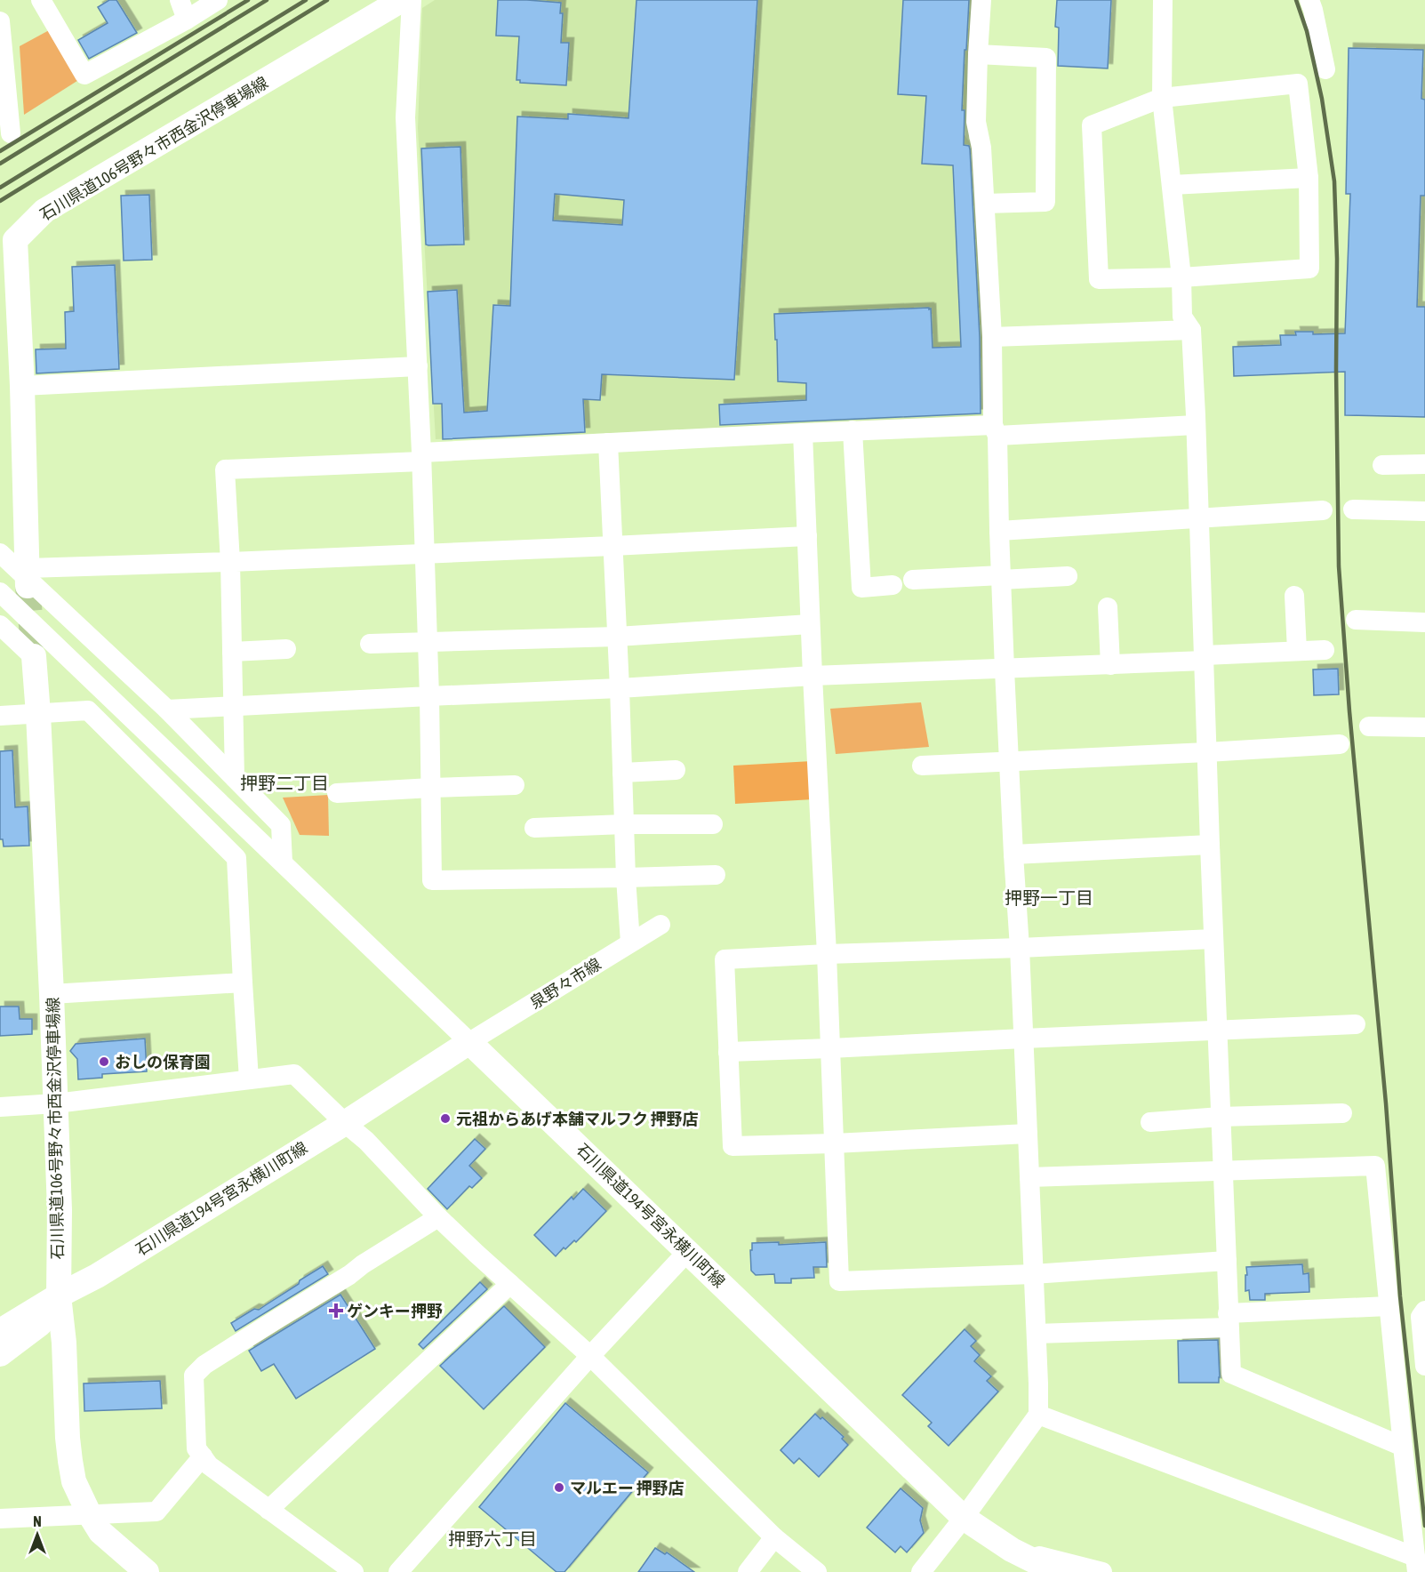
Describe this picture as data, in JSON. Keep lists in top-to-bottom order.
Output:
{
  "streets": {
    "main road": ["石川県道106号野々市西金沢停車場線", "石川県道194号宮永横川町線"],
    "street": ["泉野々市線"]
  },
  "crossings": [
    ["石川県道106号野々市西金沢停車場線", "石川県道194号宮永横川町線"],
    ["泉野々市線", "石川県道194号宮永横川町線"]
  ],
  "districts": ["押野二丁目", "押野一丁目", "押野六丁目"],
  "places": {
    "other": ["おしの保育園", "元祖からあげ本舗マルフク 押野店", "マルエー 押野店"],
    "health": ["ゲンキー押野"]
  },
  "north": "top"
}
